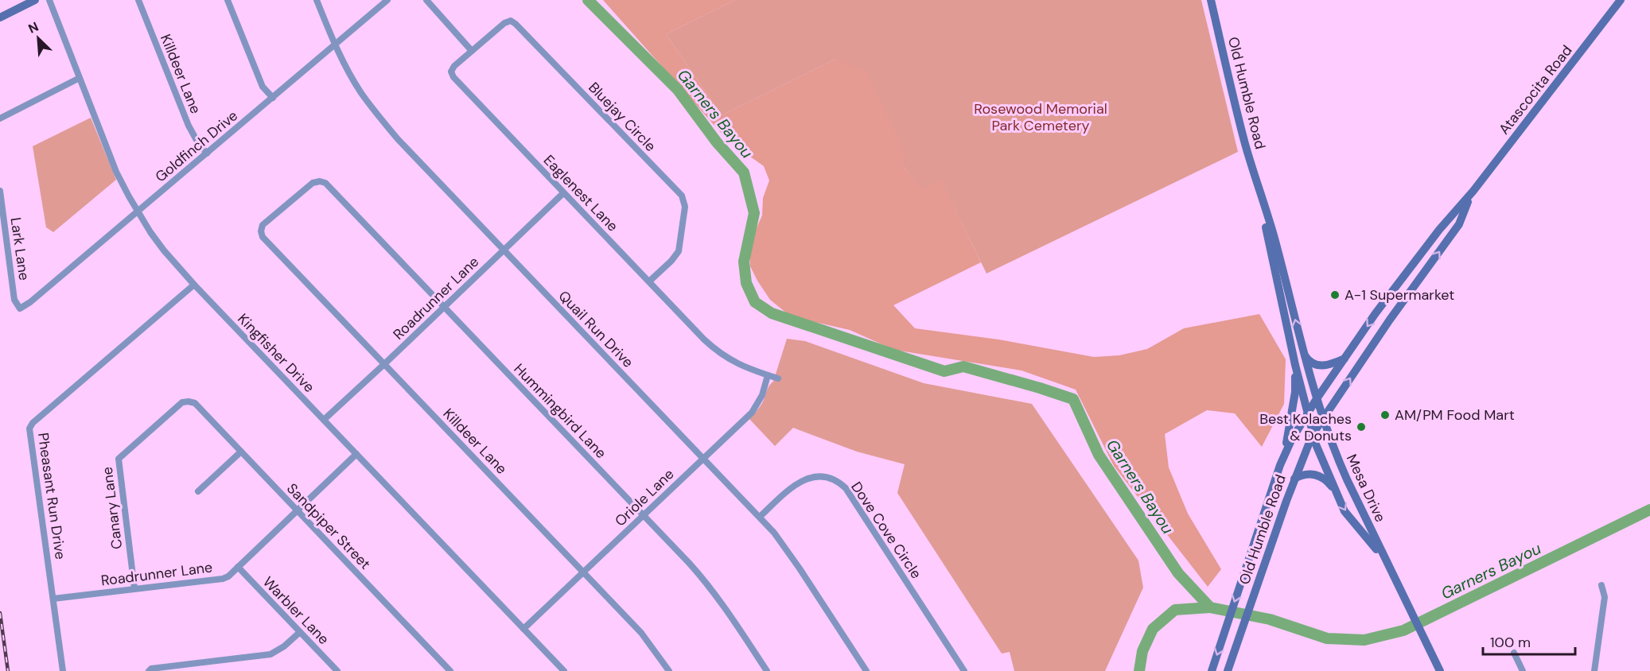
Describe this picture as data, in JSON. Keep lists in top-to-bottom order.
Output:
{
  "streets": {
    "main road": ["Atascocita Road", "Old Humble Road", "Mesa Drive"],
    "street": [
      "Killdeer Lane",
      "Bluejay Circle",
      "Goldfinch Drive",
      "Eaglenest Lane",
      "Lark Lane",
      "Roadrunner Lane",
      "Quail Run Drive",
      "Kingfisher Drive",
      "Hummingbird Lane",
      "Pheasant Run Drive",
      "Oriole Lane",
      "Canary Lane",
      "Sandpiper Street",
      "Dove Cove Circle",
      "Warbler Lane"
    ]
  },
  "crossings": [
    ["Killdeer Lane", "Goldfinch Drive"],
    ["Killdeer Lane", "Roadrunner Lane"],
    ["Killdeer Lane", "Hummingbird Lane"],
    ["Killdeer Lane", "Oriole Lane"],
    ["Atascocita Road", "Old Humble Road"],
    ["Atascocita Road", "Mesa Drive"],
    ["Old Humble Road", "Mesa Drive"],
    ["Bluejay Circle", "Eaglenest Lane"],
    ["Goldfinch Drive", "Lark Lane"],
    ["Goldfinch Drive", "Quail Run Drive"],
    ["Goldfinch Drive", "Kingfisher Drive"],
    ["Eaglenest Lane", "Roadrunner Lane"],
    ["Eaglenest Lane", "Oriole Lane"],
    ["Roadrunner Lane", "Quail Run Drive"],
    ["Roadrunner Lane", "Kingfisher Drive"],
    ["Roadrunner Lane", "Hummingbird Lane"],
    ["Roadrunner Lane", "Pheasant Run Drive"],
    ["Roadrunner Lane", "Canary Lane"],
    ["Roadrunner Lane", "Sandpiper Street"],
    ["Roadrunner Lane", "Warbler Lane"],
    ["Quail Run Drive", "Oriole Lane"],
    ["Quail Run Drive", "Dove Cove Circle"],
    ["Kingfisher Drive", "Pheasant Run Drive"],
    ["Kingfisher Drive", "Oriole Lane"],
    ["Hummingbird Lane", "Oriole Lane"],
    ["Canary Lane", "Sandpiper Street"]
  ],
  "water": ["Garners Bayou"],
  "parks": ["Rosewood Memorial Park Cemetery"],
  "places": ["A-1 Supermarket", "AM/PM Food Mart", "Best Kolaches & Donuts"],
  "scale_bar": "100 m",
  "north": "top left"
}
